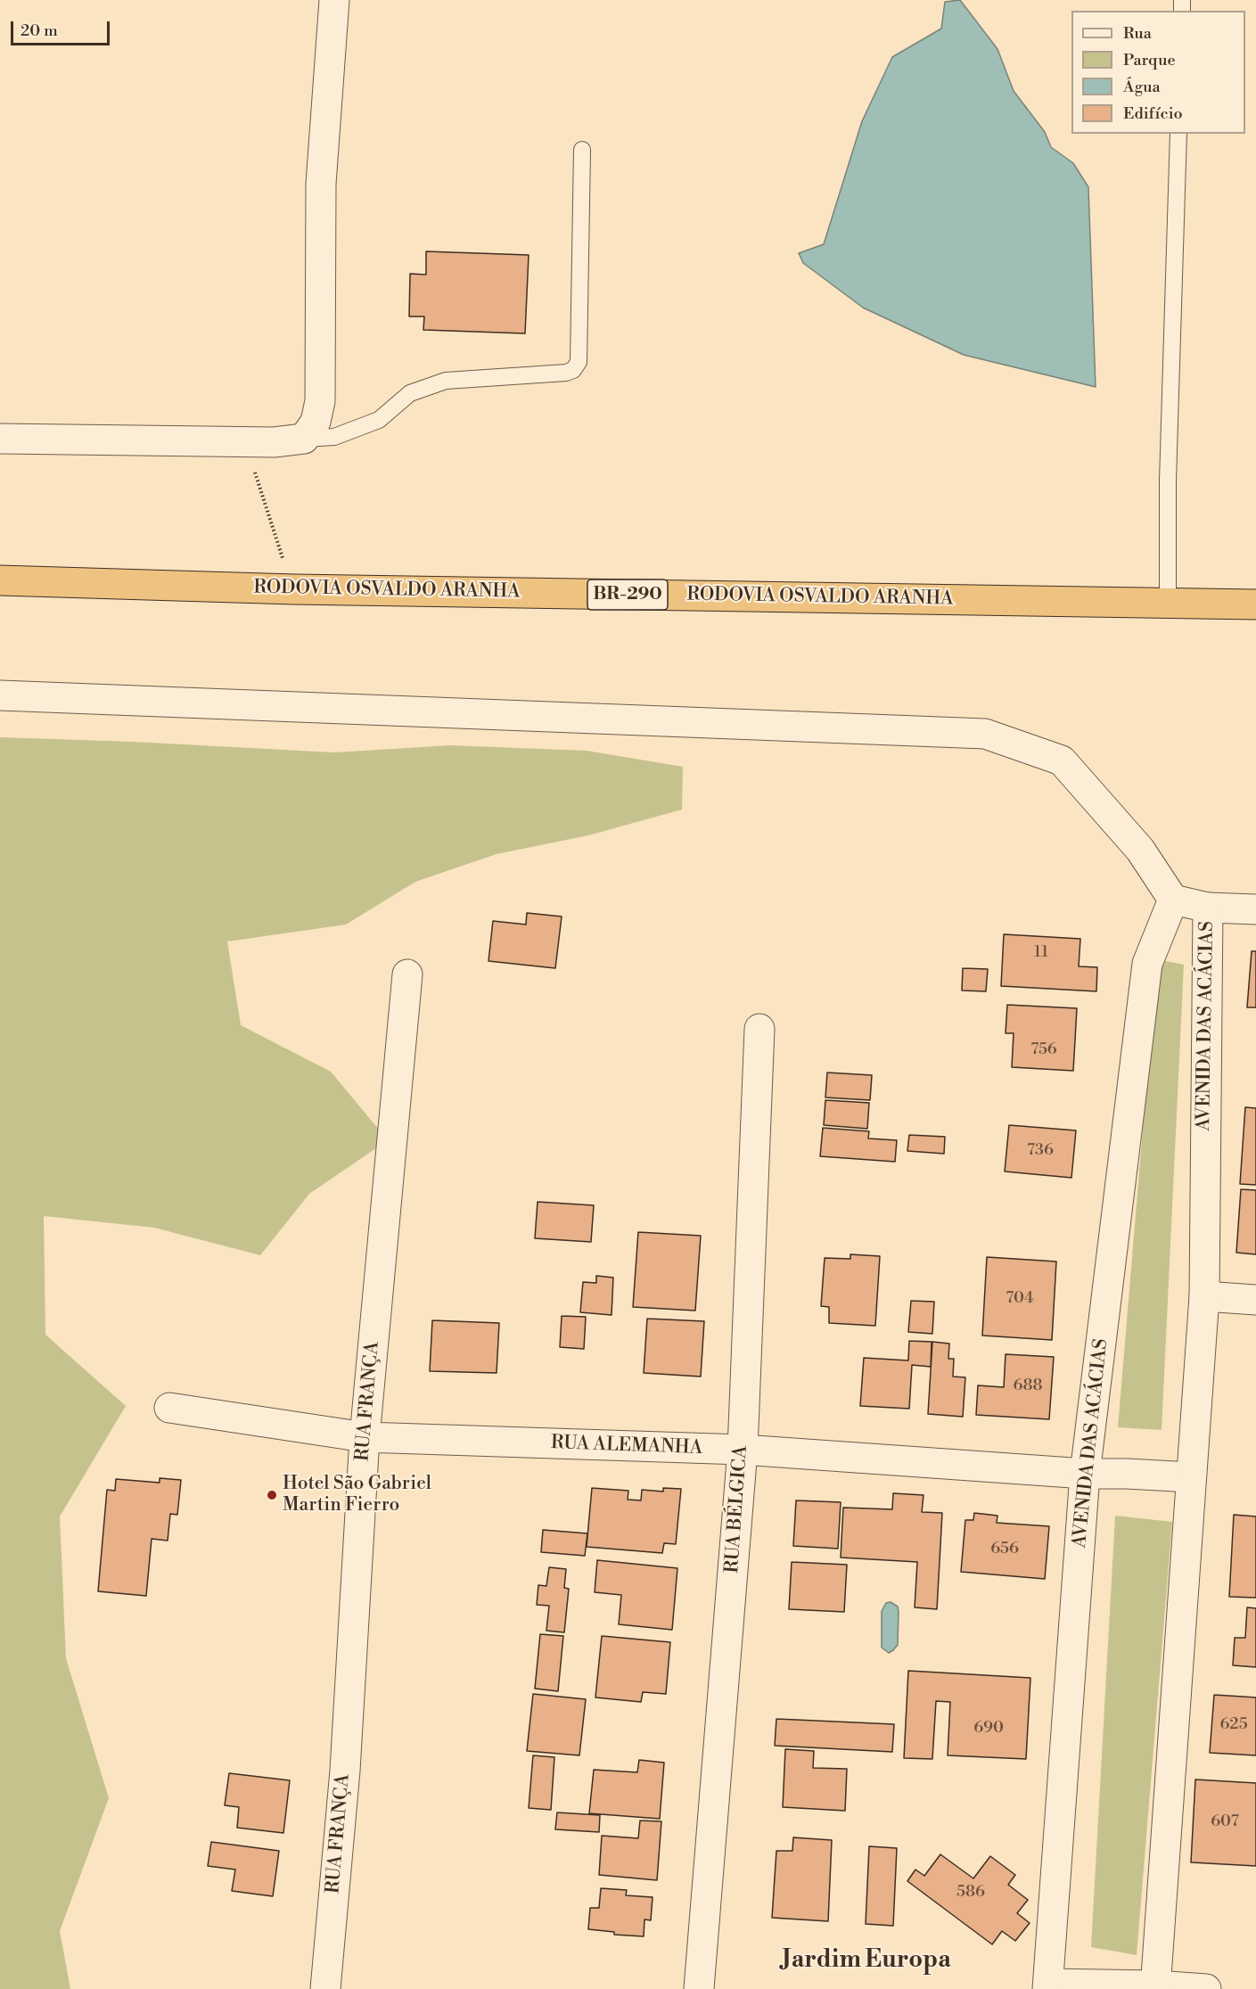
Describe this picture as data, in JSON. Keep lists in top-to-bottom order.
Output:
{
  "streets": {
    "highway": ["RODOVIA OSVALDO ARANHA", "BR-290"],
    "street": [
      "AVENIDA DAS ACÁCIAS",
      "RUA FRANÇA",
      "RUA ALEMANHA",
      "RUA BÉLGICA"
    ]
  },
  "crossings": [
    ["AVENIDA DAS ACÁCIAS", "RUA ALEMANHA"],
    ["RUA FRANÇA", "RUA ALEMANHA"],
    ["RUA ALEMANHA", "RUA BÉLGICA"]
  ],
  "districts": ["Jardim Europa"],
  "places": ["Hotel São Gabriel Martin Fierro"],
  "house_numbers": [
    "11",
    "756",
    "736",
    "704",
    "688",
    "656",
    "625",
    "690",
    "607",
    "586"
  ],
  "legend": [
    "Rua",
    "Parque",
    "Água",
    "Edifício"
  ],
  "scale_bar": "20 m"
}
